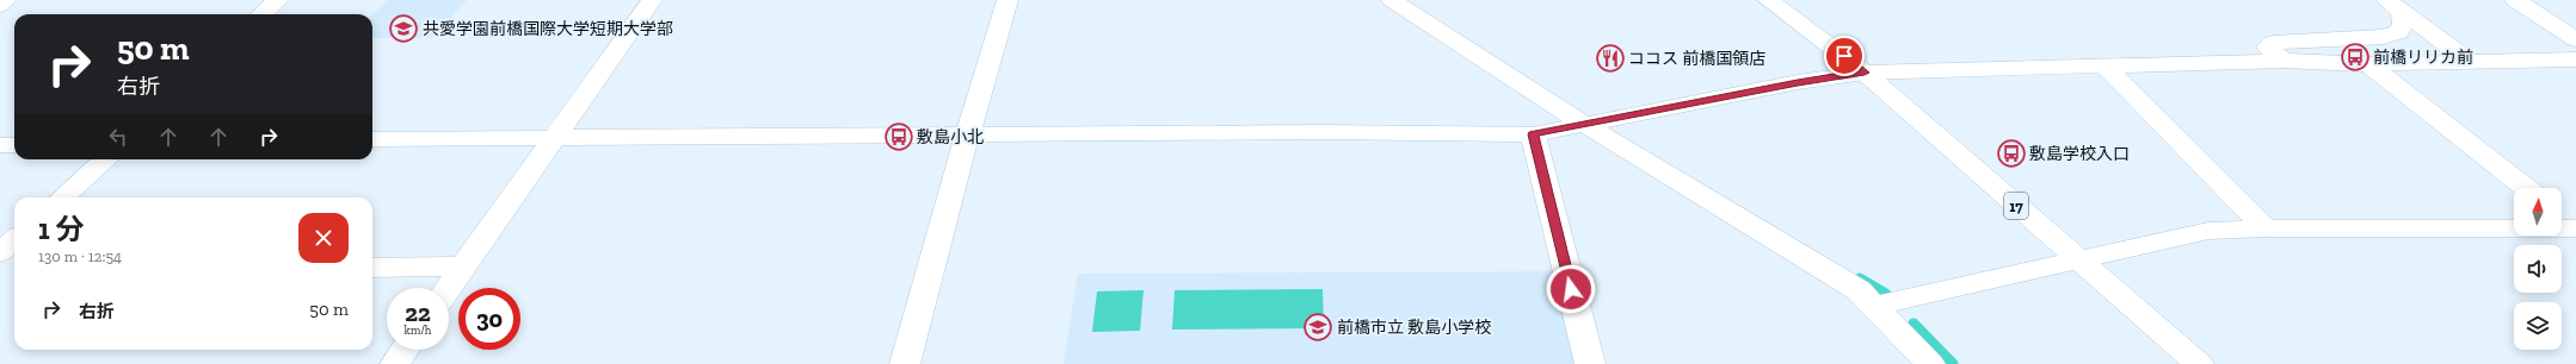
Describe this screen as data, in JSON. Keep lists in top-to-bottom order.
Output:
{
  "streets": {
    "main road": ["17"]
  },
  "places": {
    "school or university": ["共愛学園前橋国際大学短期大学部", "前橋市立 敷島小学校"],
    "bus stop": ["前橋リリカ前", "敷島小北", "敷島学校入口"],
    "restaurant": ["ココス 前橋国領店"]
  },
  "north": "top",
  "page": {
    "turn": ["50 m", "右折"],
    "heading": ["1 分", "130 m · 12:54"],
    "list": [
      {
        "name": "右折",
        "value": "50 m"
      }
    ],
    "speed": "22 km/h",
    "limit": "30"
  }
}
